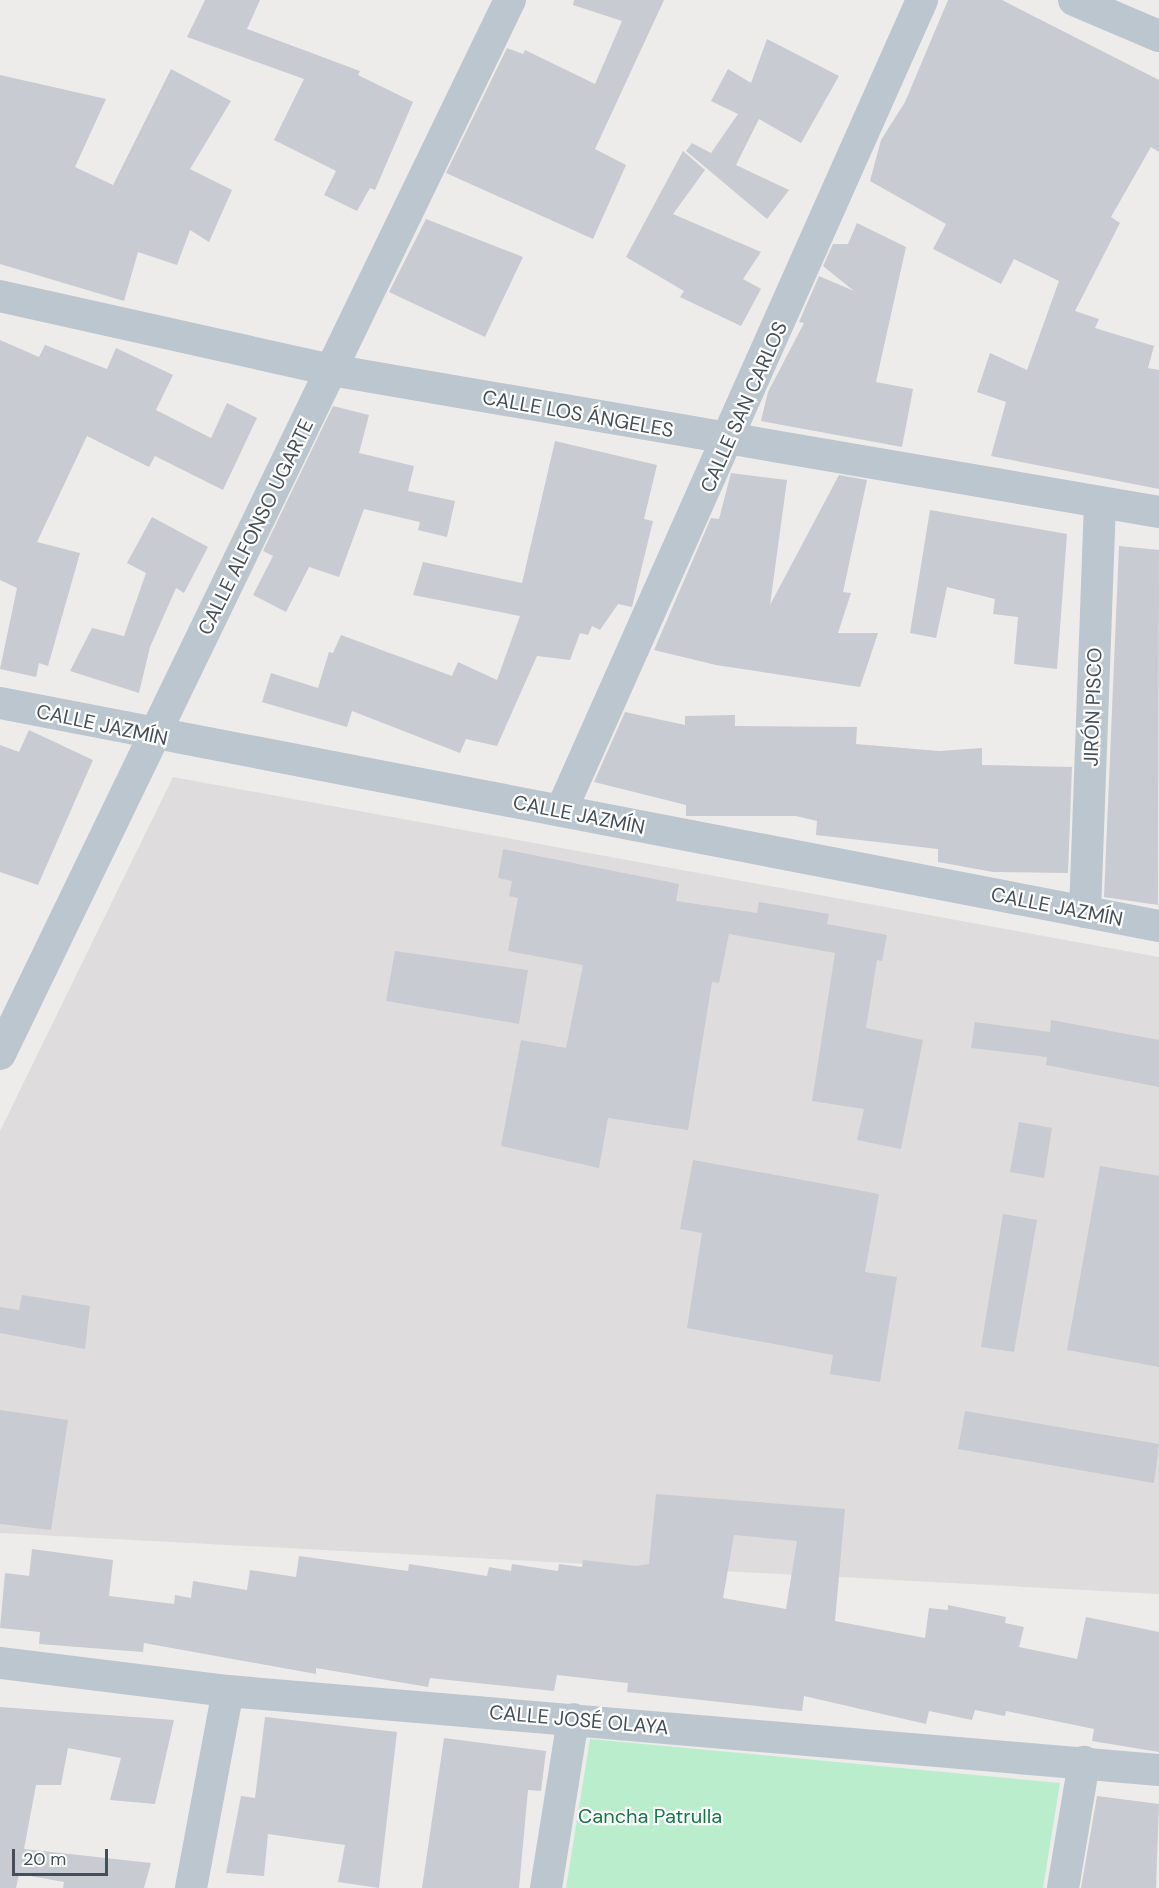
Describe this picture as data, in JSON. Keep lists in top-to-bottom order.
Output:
{
  "streets": {
    "street": [
      "CALLE SAN CARLOS",
      "CALLE LOS ÁNGELES",
      "CALLE ALFONSO UGARTE",
      "JIRÓN PISCO",
      "CALLE JAZMÍN",
      "CALLE JOSÉ OLAYA"
    ]
  },
  "crossings": [
    ["CALLE SAN CARLOS", "CALLE LOS ÁNGELES"],
    ["CALLE SAN CARLOS", "CALLE JAZMÍN"],
    ["CALLE LOS ÁNGELES", "CALLE ALFONSO UGARTE"],
    ["CALLE LOS ÁNGELES", "JIRÓN PISCO"],
    ["CALLE ALFONSO UGARTE", "CALLE JAZMÍN"],
    ["JIRÓN PISCO", "CALLE JAZMÍN"]
  ],
  "parks": ["Cancha Patrulla"],
  "scale_bar": "20 m"
}
